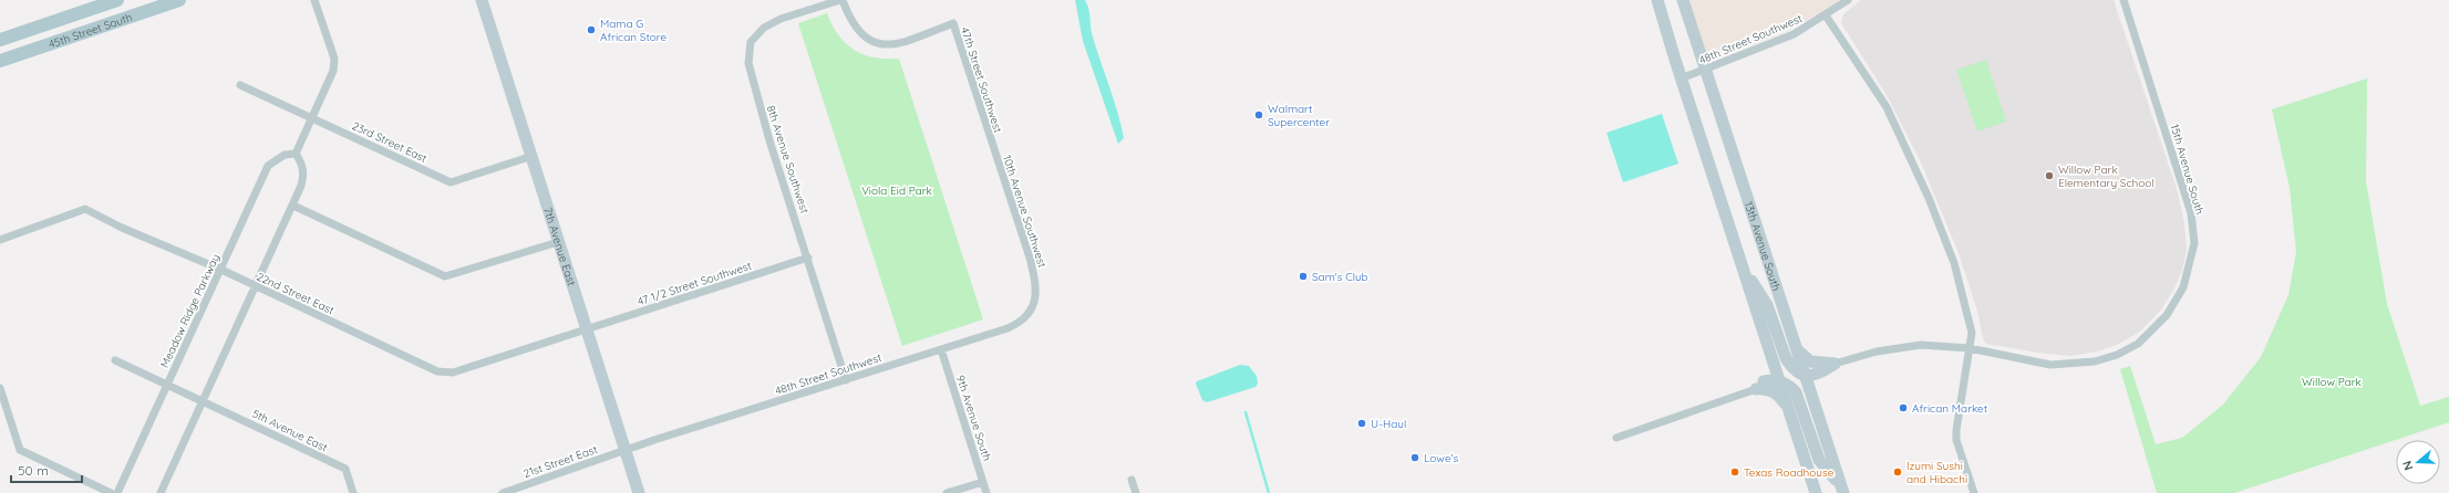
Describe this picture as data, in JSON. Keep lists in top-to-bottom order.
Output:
{
  "streets": {
    "main road": ["45th Street South", "7th Avenue East", "13th Avenue South"],
    "street": [
      "48th Street Southwest",
      "47th Street Southwest",
      "23rd Street East",
      "8th Avenue Southwest",
      "15th Avenue South",
      "10th Avenue Southwest",
      "47 1/2 Street Southwest",
      "22nd Street East",
      "Meadow Ridge Parkway",
      "9th Avenue South",
      "5th Avenue East",
      "21st Street East"
    ]
  },
  "crossings": [
    ["48th Street Southwest", "8th Avenue Southwest"],
    ["48th Street Southwest", "10th Avenue Southwest"],
    ["48th Street Southwest", "7th Avenue East"],
    ["48th Street Southwest", "13th Avenue South"],
    ["48th Street Southwest", "9th Avenue South"],
    ["48th Street Southwest", "21st Street East"],
    ["47th Street Southwest", "8th Avenue Southwest"],
    ["47th Street Southwest", "10th Avenue Southwest"],
    ["23rd Street East", "7th Avenue East"],
    ["8th Avenue Southwest", "47 1/2 Street Southwest"],
    ["7th Avenue East", "47 1/2 Street Southwest"],
    ["7th Avenue East", "22nd Street East"],
    ["7th Avenue East", "21st Street East"],
    ["47 1/2 Street Southwest", "22nd Street East"],
    ["22nd Street East", "Meadow Ridge Parkway"],
    ["Meadow Ridge Parkway", "5th Avenue East"]
  ],
  "parks": ["Viola Eid Park", "Willow Park"],
  "places": [
    "Mama G African Store",
    "Walmart Supercenter",
    "Willow Park Elementary School",
    "Sam's Club",
    "African Market",
    "U-Haul",
    "Lowe's",
    "Texas Roadhouse",
    "Izumi Sushi and Hibachi"
  ],
  "scale_bar": "50 m",
  "north": "left"
}
